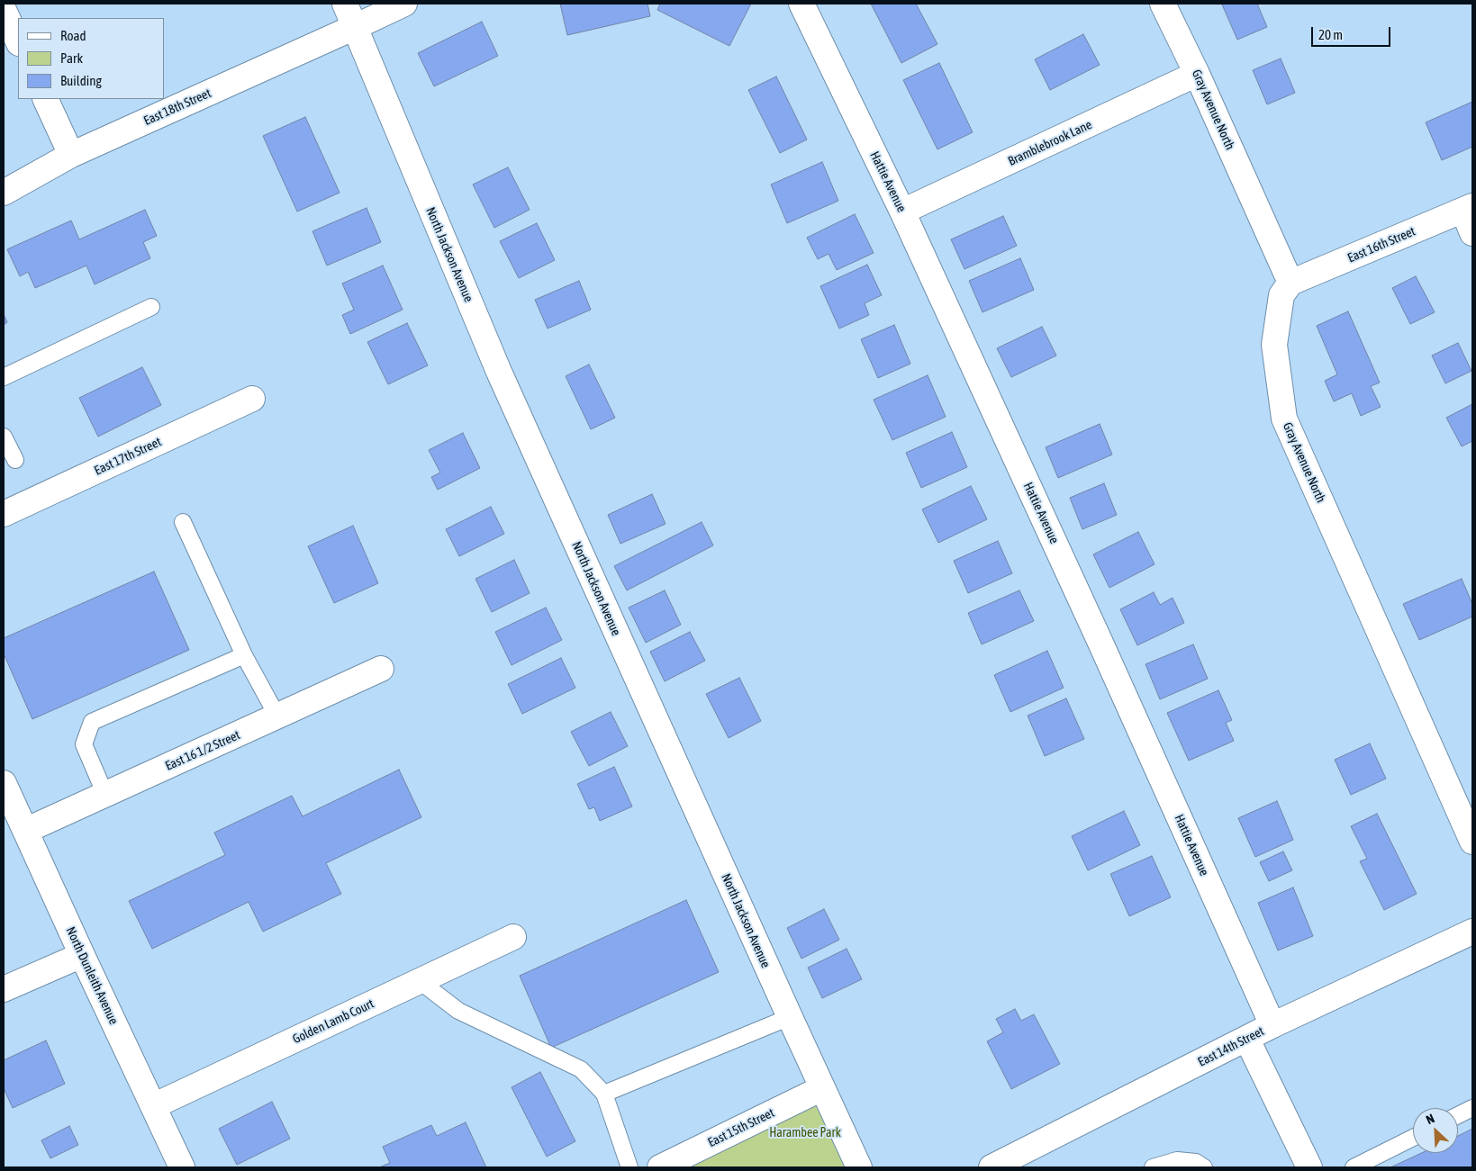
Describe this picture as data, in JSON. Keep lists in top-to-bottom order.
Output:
{
  "streets": {
    "street": [
      "East 18th Street",
      "Gray Avenue North",
      "Bramblebrook Lane",
      "Hattie Avenue",
      "East 16th Street",
      "North Jackson Avenue",
      "East 17th Street",
      "East 16 1/2 Street",
      "North Dunleith Avenue",
      "Golden Lamb Court",
      "East 14th Street",
      "East 15th Street"
    ]
  },
  "crossings": [
    ["East 18th Street", "North Jackson Avenue"],
    ["Gray Avenue North", "Bramblebrook Lane"],
    ["Gray Avenue North", "East 16th Street"],
    ["Bramblebrook Lane", "Hattie Avenue"],
    ["Hattie Avenue", "East 14th Street"],
    ["North Jackson Avenue", "East 15th Street"],
    ["East 16 1/2 Street", "North Dunleith Avenue"],
    ["North Dunleith Avenue", "Golden Lamb Court"]
  ],
  "parks": ["Harambee Park"],
  "legend": ["Road", "Park", "Building"],
  "scale_bar": "20 m",
  "north": "top left"
}
